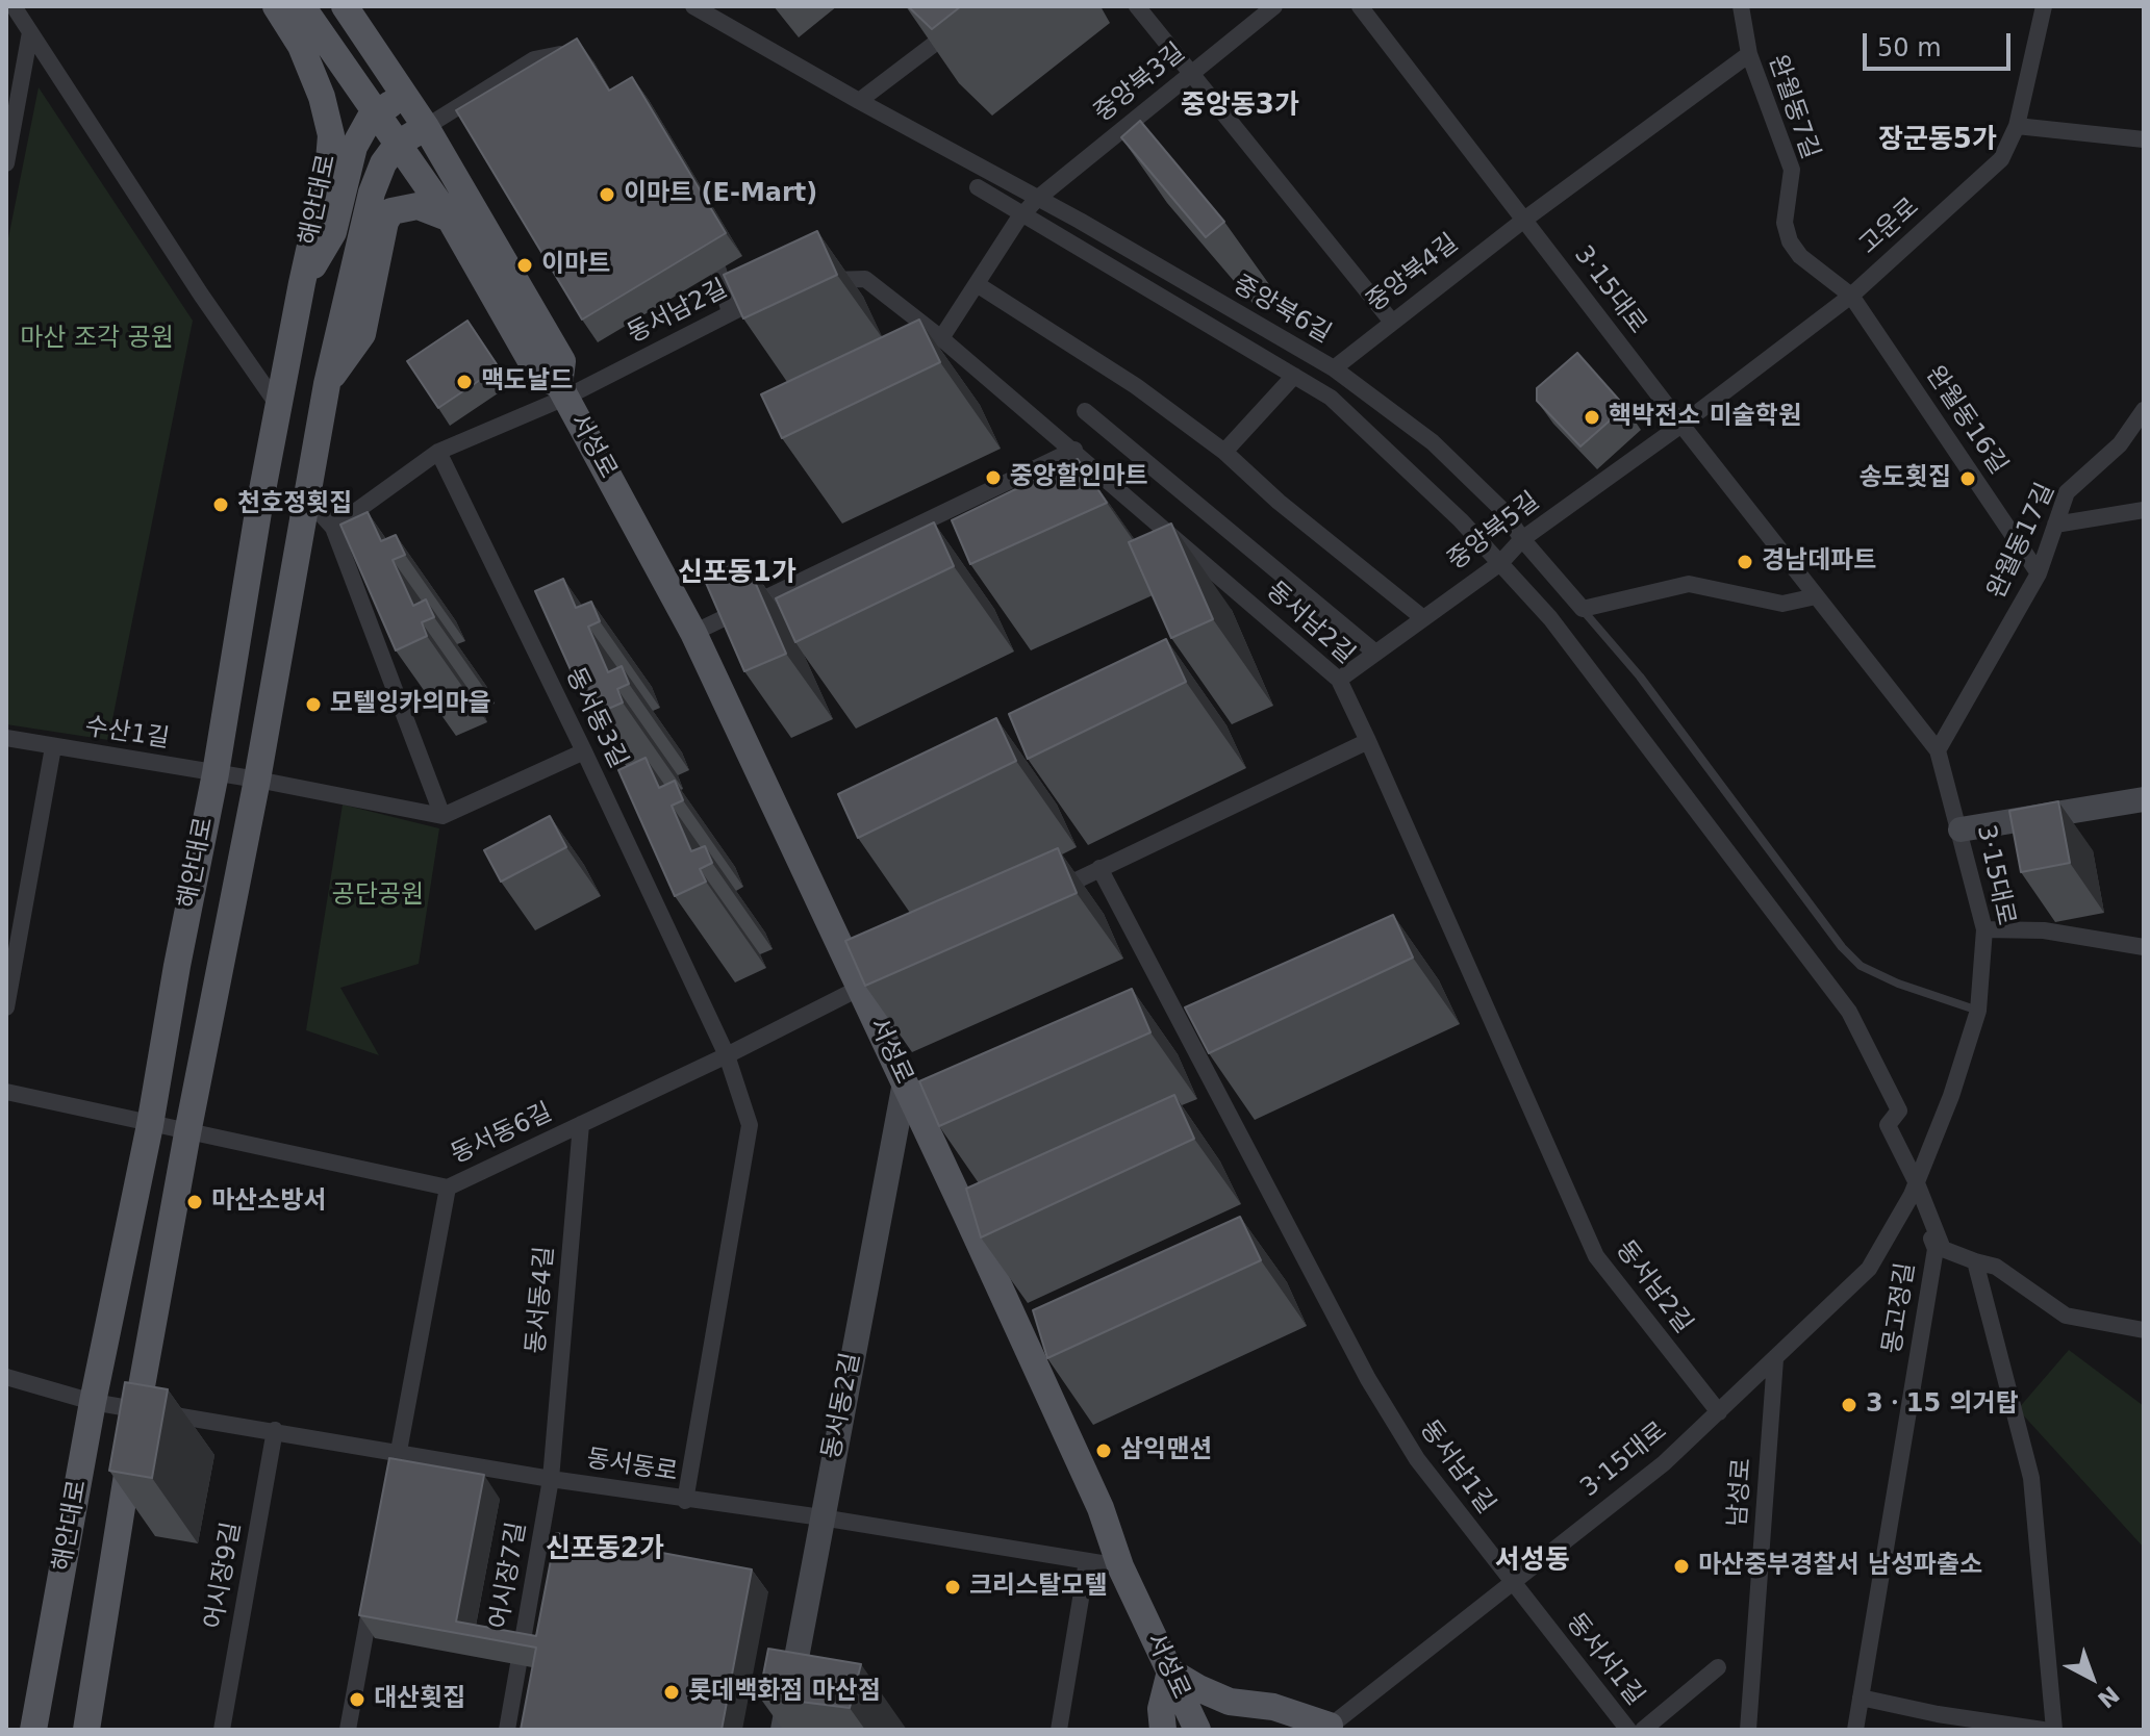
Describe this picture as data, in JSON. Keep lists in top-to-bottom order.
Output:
{
  "streets": {
    "main road": ["해안대로", "서성로", "동서동2길"],
    "street": [
      "중앙북3길",
      "완월동7길",
      "고운로",
      "중앙북4길",
      "3·15대로",
      "중앙북6길",
      "동서남2길",
      "완월동16길",
      "중앙북5길",
      "완월동17길",
      "동서동3길",
      "수산1길",
      "동서동6길",
      "동서동4길",
      "몽고정길",
      "동서동로",
      "동서남1길",
      "남성로",
      "어시장9길",
      "어시장7길",
      "동서서1길"
    ]
  },
  "crossings": [
    ["중앙북3길", "중앙북6길"],
    ["중앙북3길", "동서남2길"],
    ["완월동7길", "고운로"],
    ["완월동7길", "중앙북4길"],
    ["완월동7길", "완월동16길"],
    ["해안대로", "서성로"],
    ["해안대로", "수산1길"],
    ["해안대로", "동서동6길"],
    ["해안대로", "동서동로"],
    ["고운로", "3·15대로"],
    ["고운로", "완월동16길"],
    ["고운로", "중앙북5길"],
    ["중앙북4길", "3·15대로"],
    ["중앙북4길", "중앙북6길"],
    ["3·15대로", "동서남2길"],
    ["3·15대로", "중앙북5길"],
    ["3·15대로", "완월동17길"],
    ["3·15대로", "몽고정길"],
    ["3·15대로", "동서남1길"],
    ["3·15대로", "남성로"],
    ["3·15대로", "동서서1길"],
    ["중앙북6길", "중앙북5길"],
    ["동서남2길", "서성로"],
    ["동서남2길", "중앙북5길"],
    ["완월동16길", "완월동17길"],
    ["서성로", "동서동6길"],
    ["서성로", "동서동2길"],
    ["서성로", "동서동로"],
    ["동서동3길", "동서동6길"],
    ["동서동6길", "동서동4길"],
    ["동서동4길", "동서동로"],
    ["동서동4길", "어시장7길"],
    ["동서동2길", "동서동로"],
    ["동서동로", "어시장9길"],
    ["동서동로", "어시장7길"],
    ["동서남1길", "동서서1길"]
  ],
  "districts": [
    "중앙동3가",
    "장군동5가",
    "신포동1가",
    "신포동2가",
    "서성동"
  ],
  "parks": ["마산 조각 공원", "공단공원"],
  "places": [
    "이마트 (E-Mart)",
    "이마트",
    "맥도날드",
    "핵박전소 미술학원",
    "중앙할인마트",
    "송도횟집",
    "천호정횟집",
    "경남데파트",
    "모텔잉카의마을",
    "마산소방서",
    "3ㆍ15 의거탑",
    "삼익맨션",
    "마산중부경찰서 남성파출소",
    "크리스탈모텔",
    "롯데백화점 마산점",
    "대산횟집"
  ],
  "scale_bar": "50 m",
  "north": "bottom right"
}
